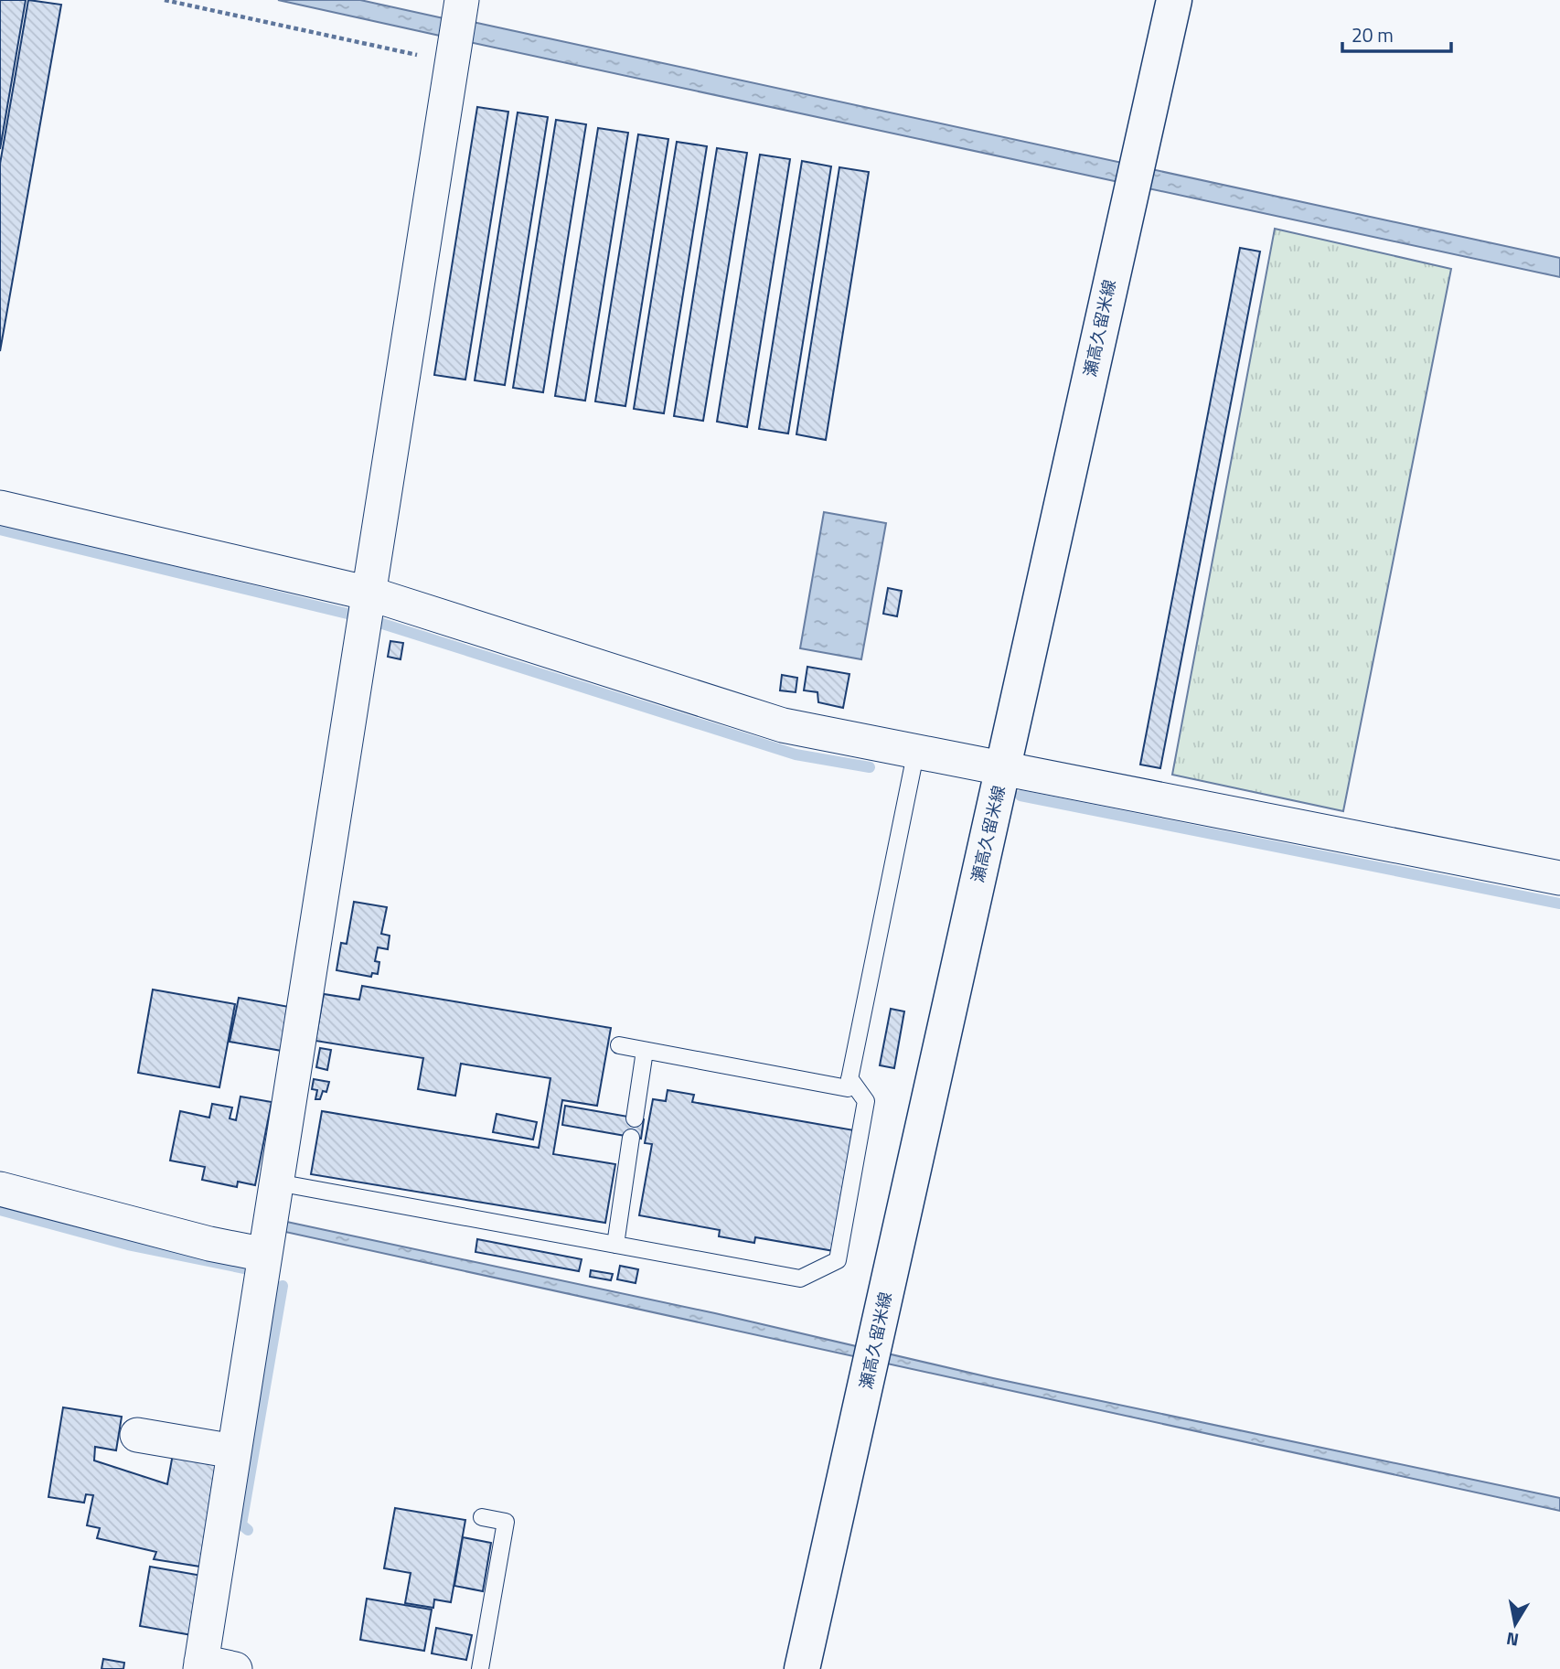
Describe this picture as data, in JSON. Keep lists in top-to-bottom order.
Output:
{
  "streets": {
    "main road": ["瀬高久留米線"]
  },
  "scale_bar": "20 m",
  "north": "bottom"
}
